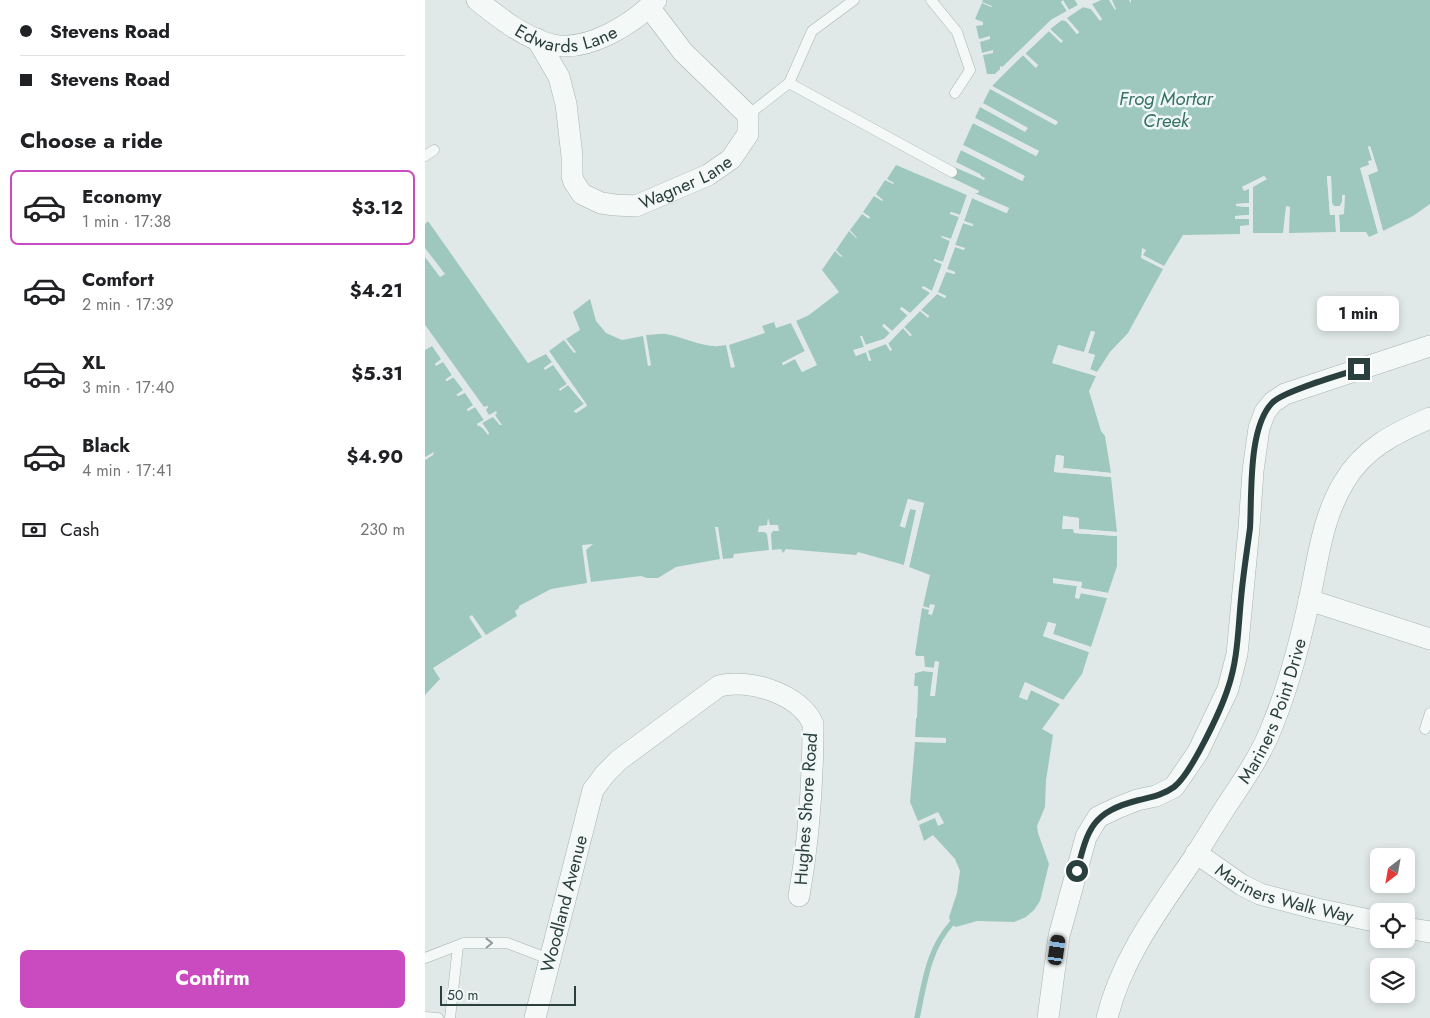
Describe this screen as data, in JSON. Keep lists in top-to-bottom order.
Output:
{
  "streets": {
    "street": [
      "Edwards Lane",
      "Wagner Lane",
      "Mariners Point Drive",
      "Hughes Shore Road",
      "Mariners Walk Way",
      "Woodland Avenue"
    ]
  },
  "crossings": [
    ["Edwards Lane", "Wagner Lane"],
    ["Mariners Point Drive", "Mariners Walk Way"],
    ["Hughes Shore Road", "Woodland Avenue"]
  ],
  "water": ["Frog Mortar Creek"],
  "scale_bar": "50 m",
  "north": "bottom left",
  "page": {
    "banner": ["Stevens Road", "Stevens Road"],
    "heading": "Choose a ride",
    "list": [
      {
        "name": "Economy",
        "note": "1 min · 17:38",
        "value": "$3.12"
      },
      {
        "name": "Comfort",
        "note": "2 min · 17:39",
        "value": "$4.21"
      },
      {
        "name": "XL",
        "note": "3 min · 17:40",
        "value": "$5.31"
      },
      {
        "name": "Black",
        "note": "4 min · 17:41",
        "value": "$4.90"
      }
    ],
    "bubble": "1 min",
    "pay": ["Cash", "230 m"],
    "buttons": "Confirm",
    "scale": "50 m"
  }
}
